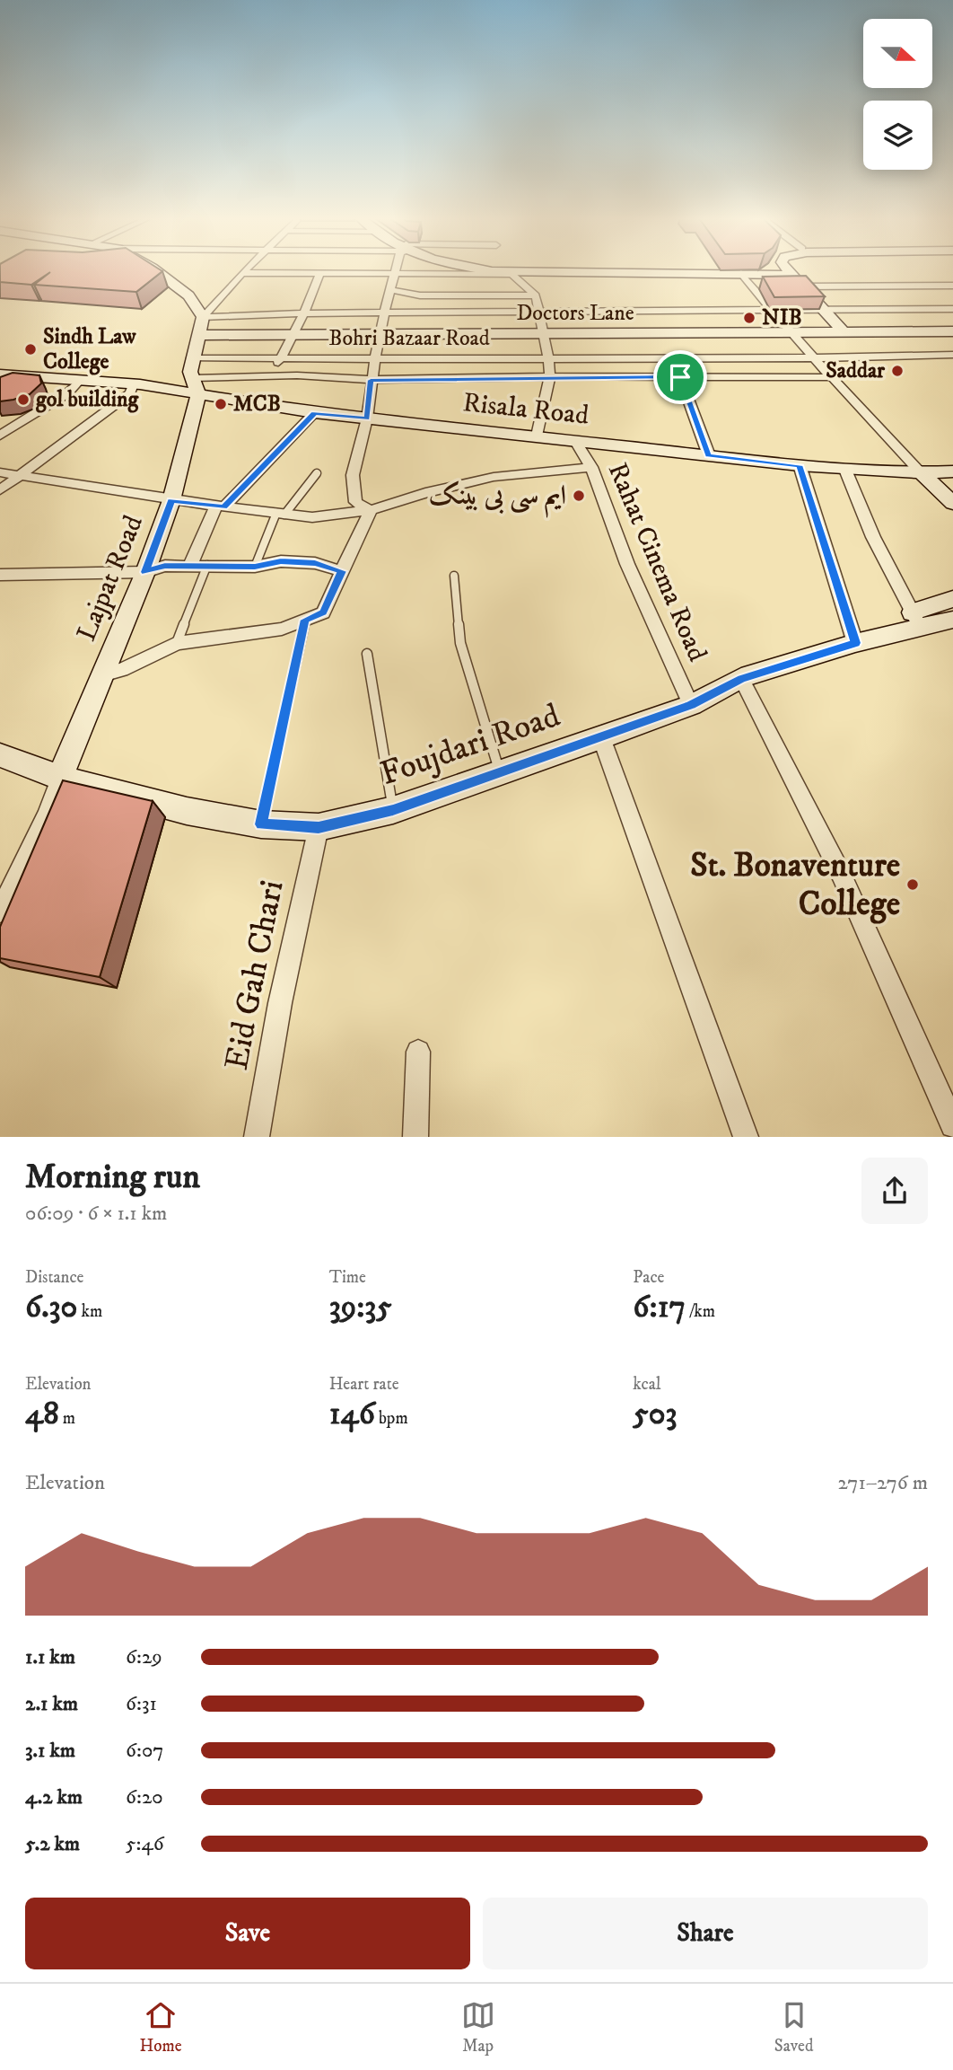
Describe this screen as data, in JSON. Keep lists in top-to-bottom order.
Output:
{
  "streets": {
    "street": [
      "Doctors Lane",
      "Bohri Bazaar Road",
      "Risala Road",
      "Rahat Cinema Road",
      "Lajpat Road",
      "Foujdari Road",
      "Eid Gah Chari"
    ]
  },
  "crossings": [
    ["Doctors Lane", "Lajpat Road"],
    ["Bohri Bazaar Road", "Risala Road"],
    ["Bohri Bazaar Road", "Lajpat Road"],
    ["Risala Road", "Rahat Cinema Road"],
    ["Risala Road", "Lajpat Road"],
    ["Rahat Cinema Road", "Foujdari Road"],
    ["Lajpat Road", "Foujdari Road"],
    ["Foujdari Road", "Eid Gah Chari"]
  ],
  "places": [
    "NIB",
    "Sindh Law College",
    "Saddar",
    "gol building",
    "MCB",
    "ایم سی بی بینک",
    "St. Bonaventure College"
  ],
  "north": "right",
  "page": {
    "heading": ["Morning run", "06:09 · 6 × 1.1 km"],
    "stats": [
      ["Distance", "6.30 km"],
      ["Time", "39:35"],
      ["Pace", "6:17 /km"],
      ["Elevation", "48 m"],
      ["Heart rate", "146 bpm"],
      ["kcal", "503"]
    ],
    "chart": ["Elevation", "271–276 m"],
    "list": [
      {
        "name": "1.1 km",
        "note": "6:29"
      },
      {
        "name": "2.1 km",
        "note": "6:31"
      },
      {
        "name": "3.1 km",
        "note": "6:07"
      },
      {
        "name": "4.2 km",
        "note": "6:20"
      },
      {
        "name": "5.2 km",
        "note": "5:46"
      }
    ],
    "buttons": ["Save", "Share"],
    "tabs": ["Home", "Map", "Saved"]
  }
}
